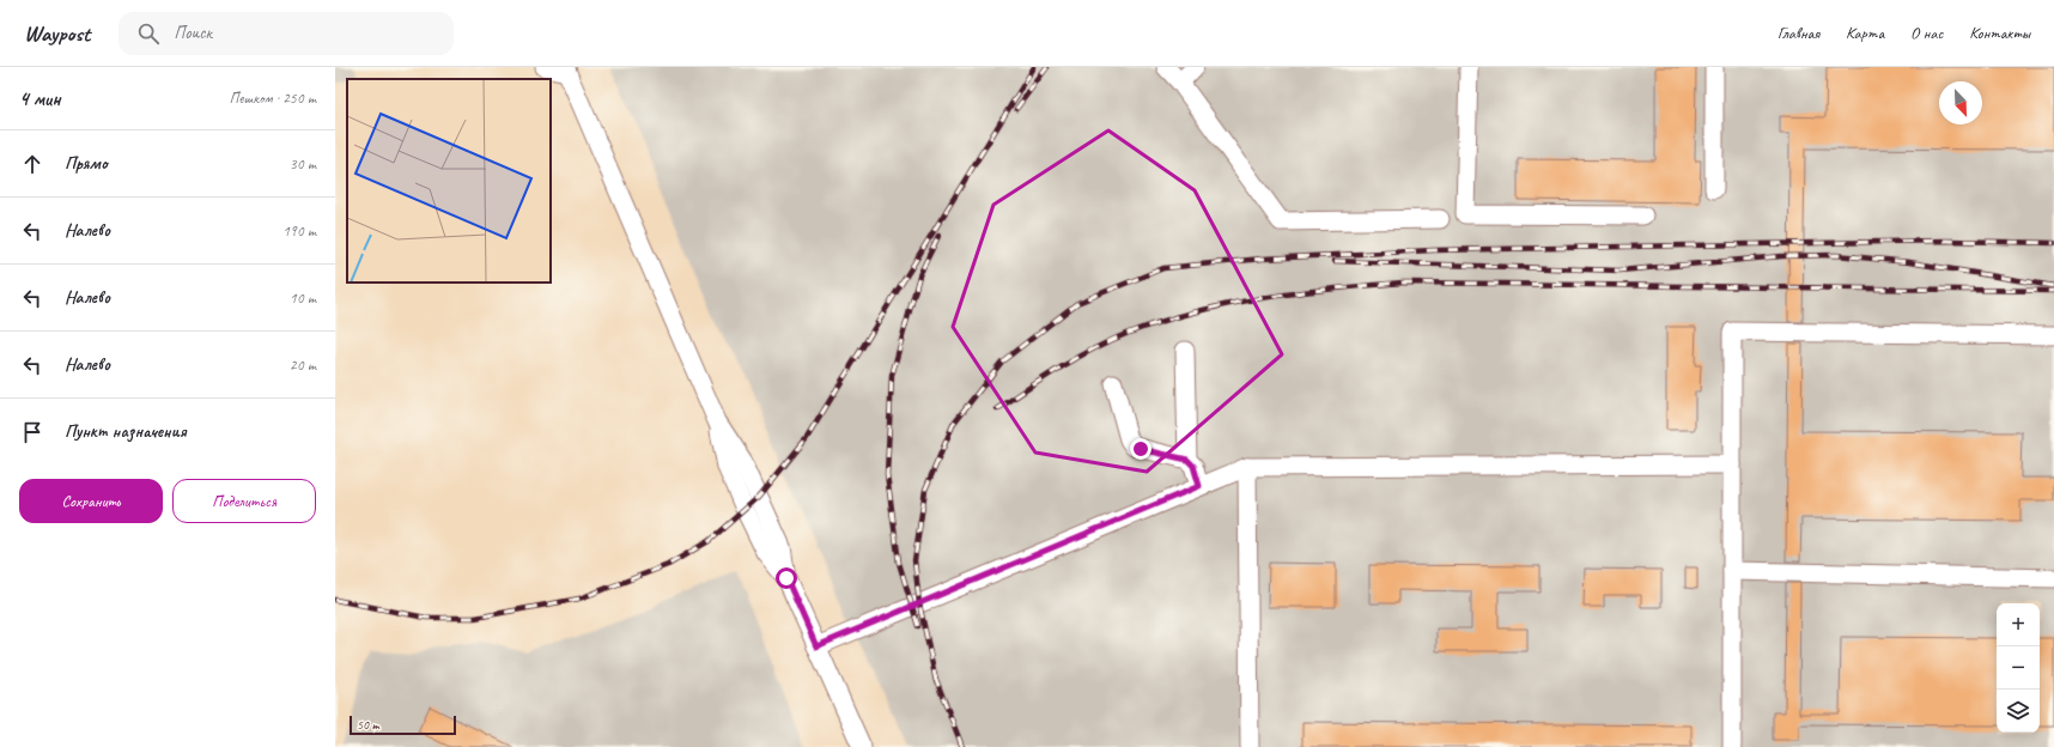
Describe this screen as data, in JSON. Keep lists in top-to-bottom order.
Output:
{
  "scale_bar": "50 m",
  "north": "bottom right",
  "page": {
    "header": "Waypost",
    "search": "Поиск",
    "nav": [
      "Главная",
      "Карта",
      "О нас",
      "Контакты"
    ],
    "heading": ["4 мин", "Пешком · 250 m"],
    "list": [
      ["Прямо", "30 m"],
      ["Налево", "190 m"],
      ["Налево", "10 m"],
      ["Налево", "20 m"],
      "Пункт назначения"
    ],
    "buttons": ["Сохранить", "Поделиться"],
    "map_buttons": ["+", "−"],
    "scale": "50 m"
  }
}
